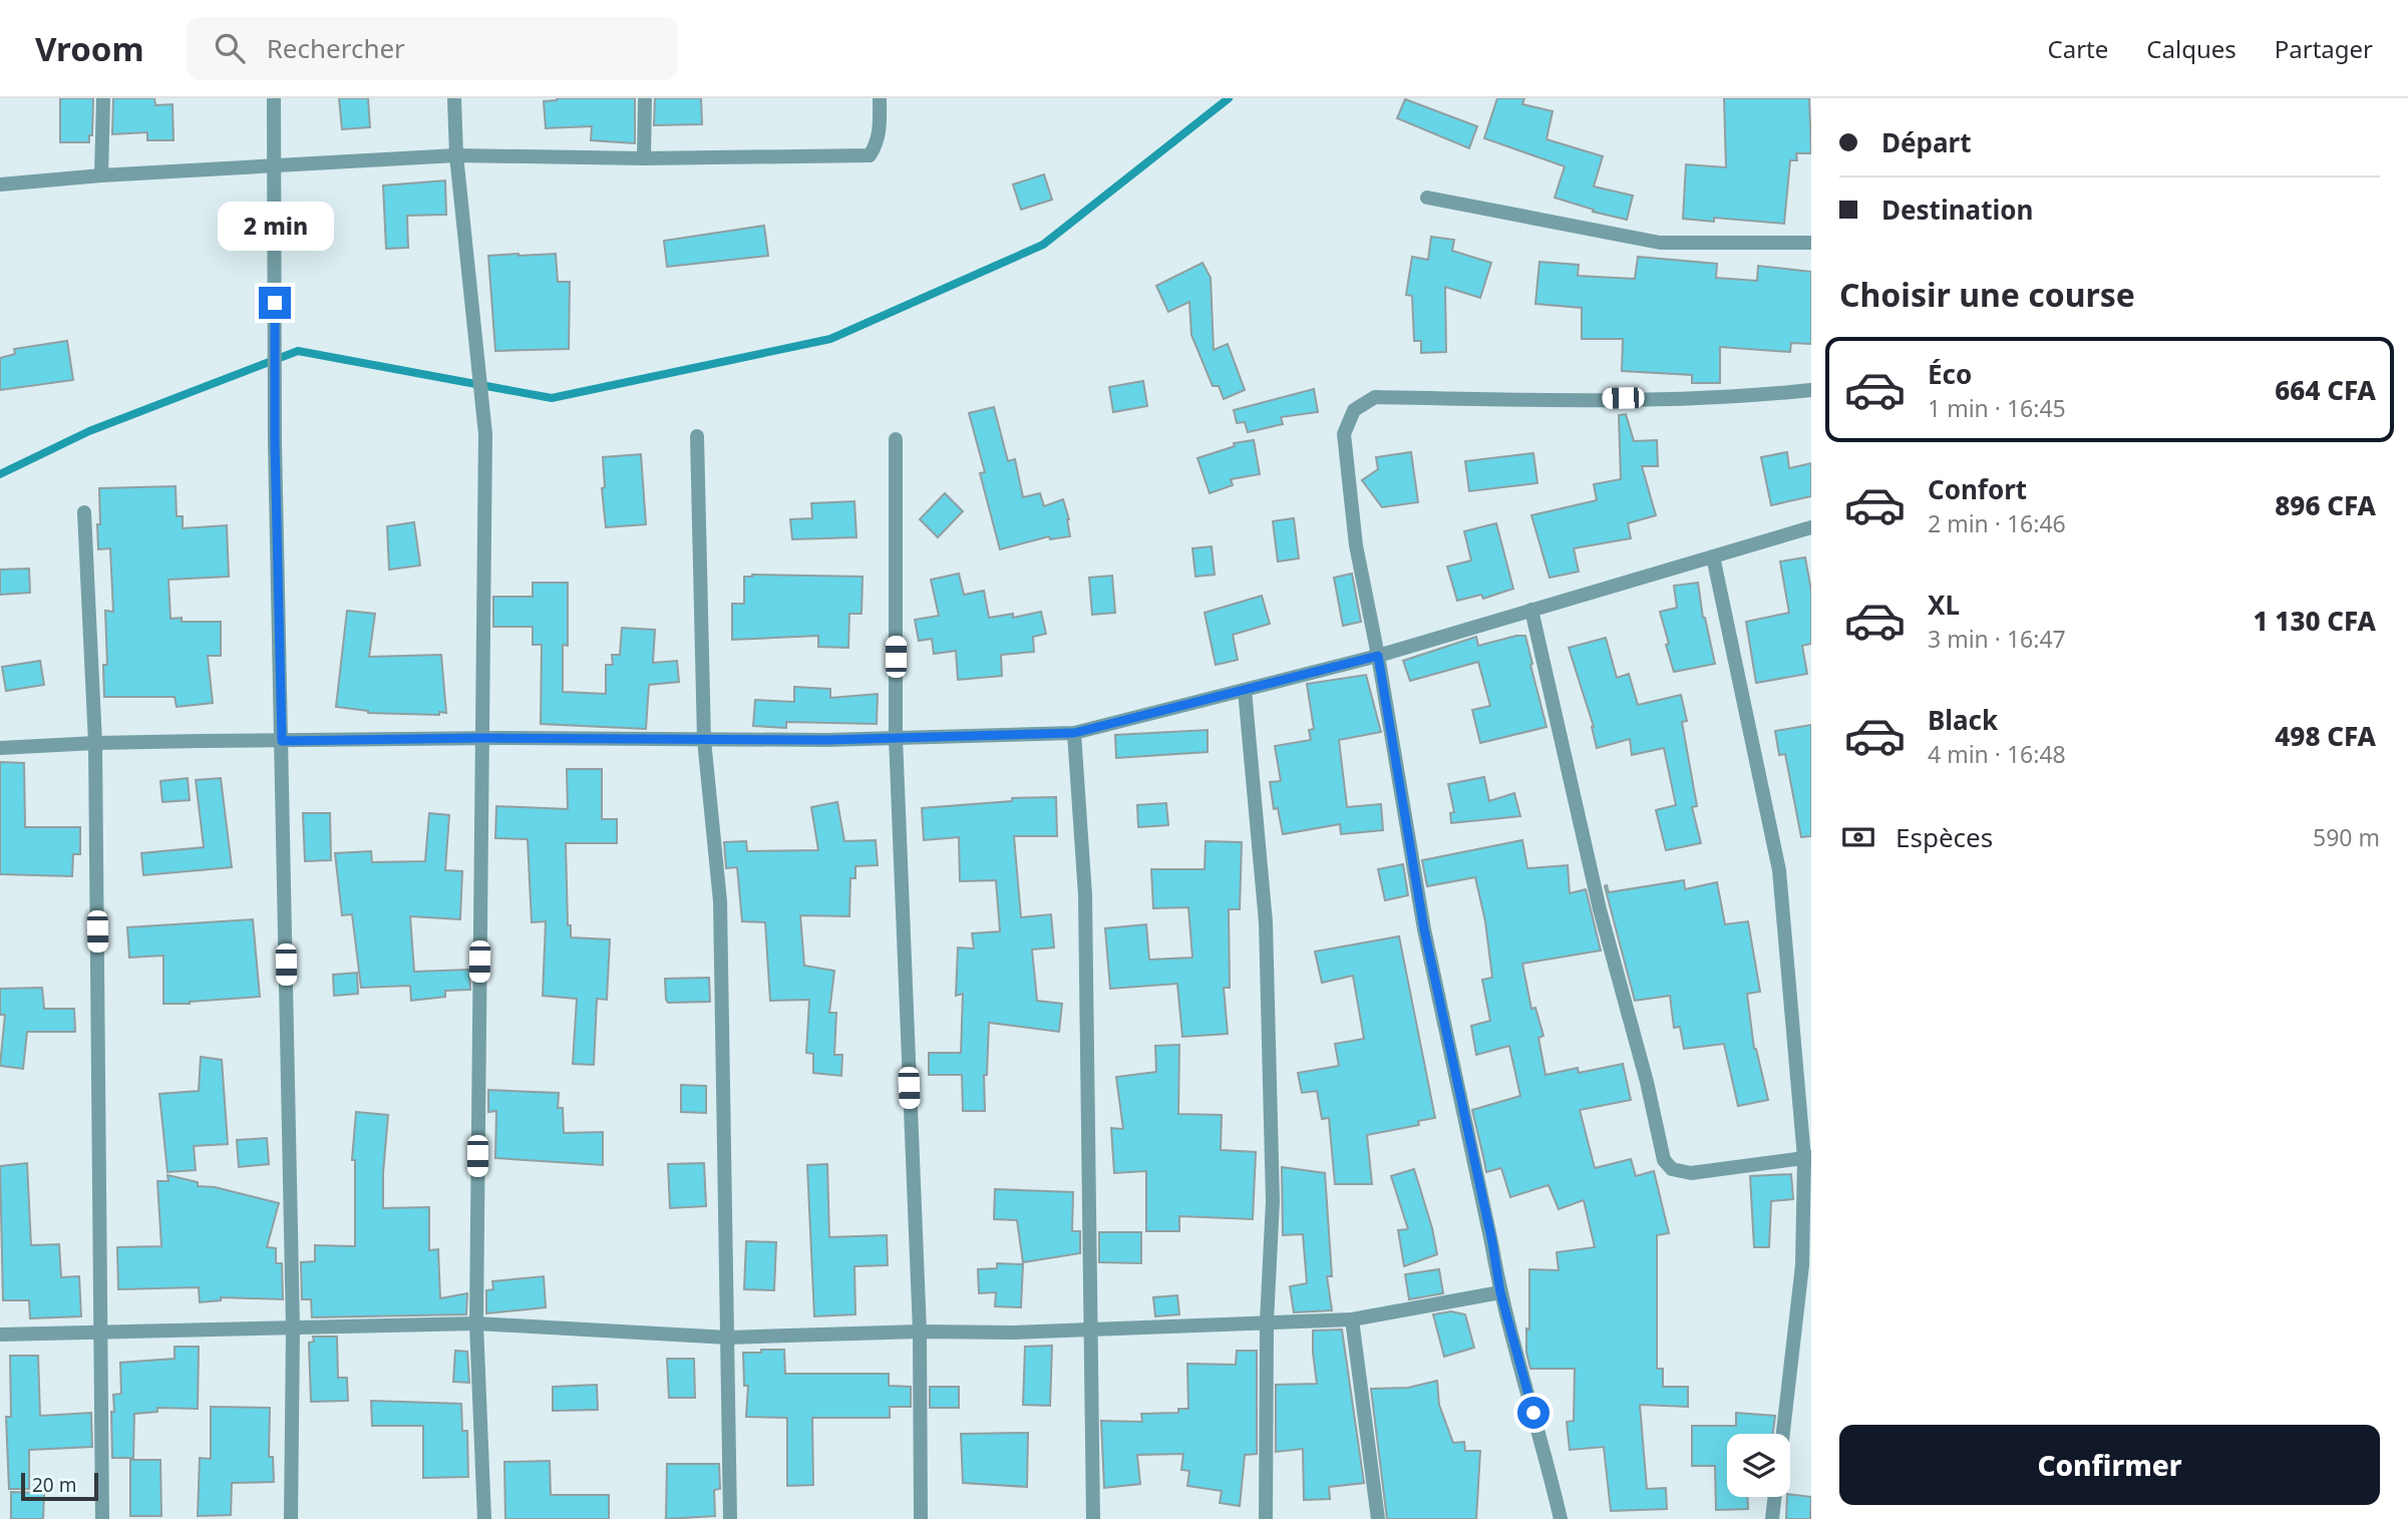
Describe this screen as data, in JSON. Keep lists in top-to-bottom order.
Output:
{
  "scale_bar": "20 m",
  "page": {
    "header": "Vroom",
    "search": "Rechercher",
    "nav": ["Carte", "Calques", "Partager"],
    "banner": ["Départ", "Destination"],
    "bubble": "2 min",
    "heading": "Choisir une course",
    "list": [
      {
        "name": "Éco",
        "note": "1 min · 16:45",
        "value": "664 CFA"
      },
      {
        "name": "Confort",
        "note": "2 min · 16:46",
        "value": "896 CFA"
      },
      {
        "name": "XL",
        "note": "3 min · 16:47",
        "value": "1 130 CFA"
      },
      {
        "name": "Black",
        "note": "4 min · 16:48",
        "value": "498 CFA"
      }
    ],
    "pay": ["Espèces", "590 m"],
    "buttons": "Confirmer",
    "scale": "20 m"
  }
}
